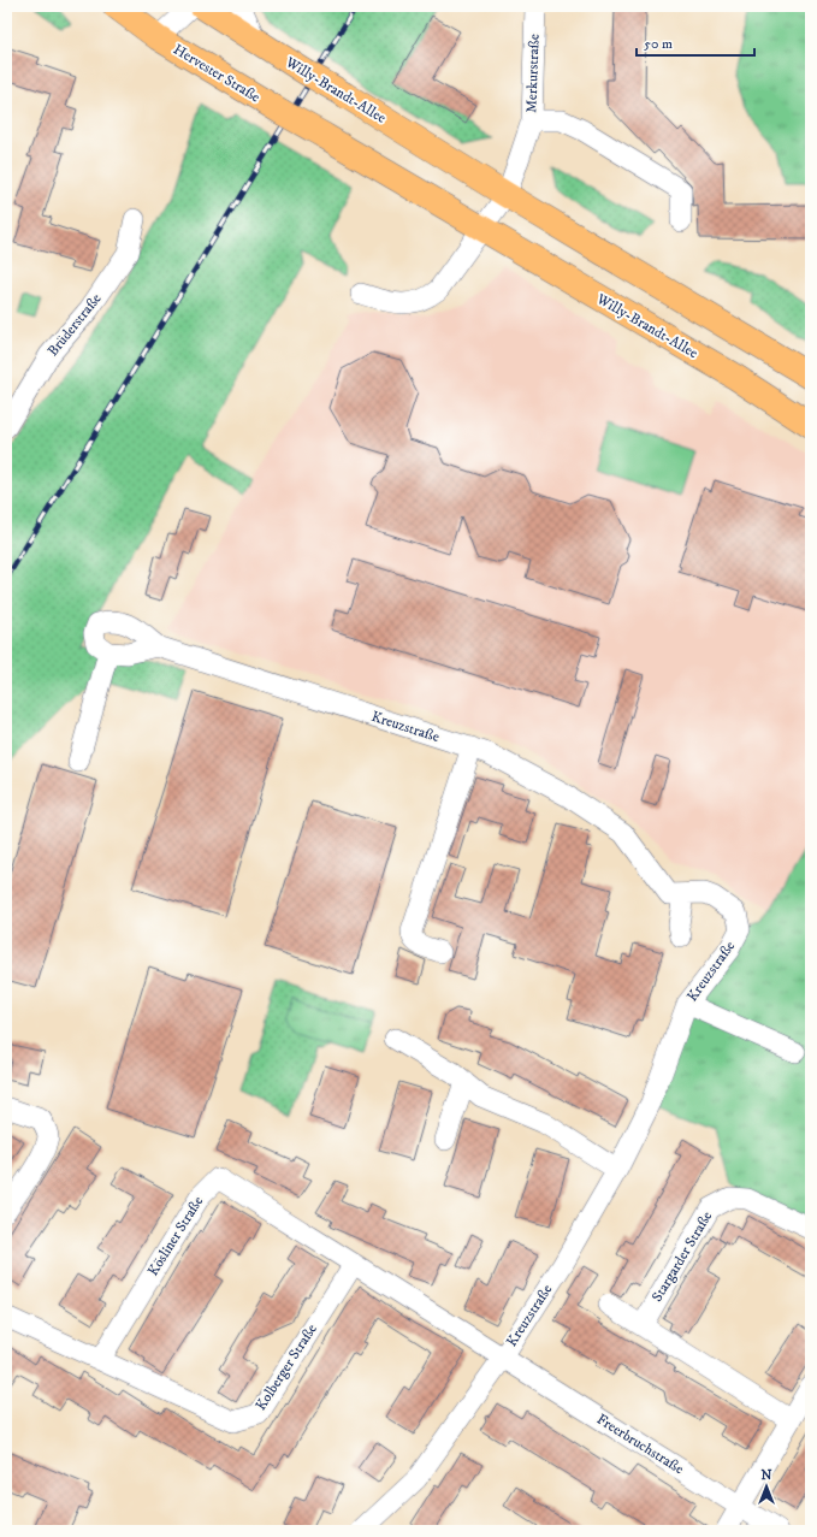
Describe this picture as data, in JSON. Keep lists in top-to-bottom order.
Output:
{
  "streets": {
    "main road": ["Hervester Straße", "Willy-Brandt-Allee"],
    "street": [
      "Merkurstraße",
      "Brüderstraße",
      "Kreuzstraße",
      "Kösliner Straße",
      "Stargarder Straße",
      "Kolberger Straße",
      "Freerbruchstraße"
    ]
  },
  "crossings": [
    ["Hervester Straße", "Willy-Brandt-Allee"],
    ["Merkurstraße", "Willy-Brandt-Allee"],
    ["Kreuzstraße", "Freerbruchstraße"],
    ["Kösliner Straße", "Kolberger Straße"]
  ],
  "scale_bar": "50 m",
  "north": "top"
}
